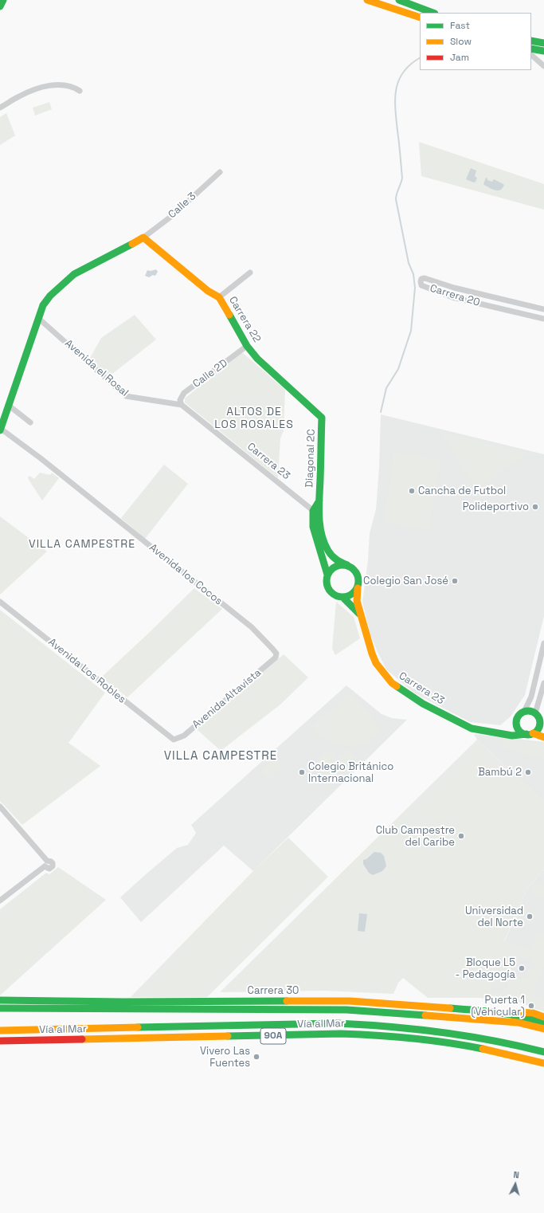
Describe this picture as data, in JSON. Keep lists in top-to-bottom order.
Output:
{
  "streets": {
    "main road": [
      "Carrera 22",
      "Diagonal 2C",
      "Carrera 23",
      "Carrera 30",
      "Vía al Mar",
      "90A"
    ],
    "street": [
      "Calle 3",
      "Carrera 20",
      "Avenida el Rosal",
      "Calle 2D",
      "Avenida los Cocos",
      "Avenida Los Robles",
      "Avenida Altavista"
    ]
  },
  "crossings": [
    ["Calle 3", "Carrera 22"],
    ["Carrera 22", "Calle 2D"],
    ["Carrera 22", "Diagonal 2C"],
    ["Avenida el Rosal", "Calle 2D"],
    ["Avenida el Rosal", "Carrera 23"],
    ["Calle 2D", "Carrera 23"],
    ["Diagonal 2C", "Carrera 23"],
    ["Avenida los Cocos", "Avenida Altavista"],
    ["Avenida Los Robles", "Avenida Altavista"]
  ],
  "districts": ["ALTOS DE LOS ROSALES", "VILLA CAMPESTRE", "VILLA CAMPESTRE"],
  "places": [
    "Cancha de Futbol",
    "Polideportivo",
    "Colegio San José",
    "Colegio Británico Internacional",
    "Bambú 2",
    "Club Campestre del Caribe",
    "Universidad del Norte",
    "Bloque L5 - Pedagogía",
    "Puerta 1 (Vehicular)",
    "Vivero Las Fuentes"
  ],
  "legend": ["Fast", "Slow", "Jam"],
  "north": "top"
}
